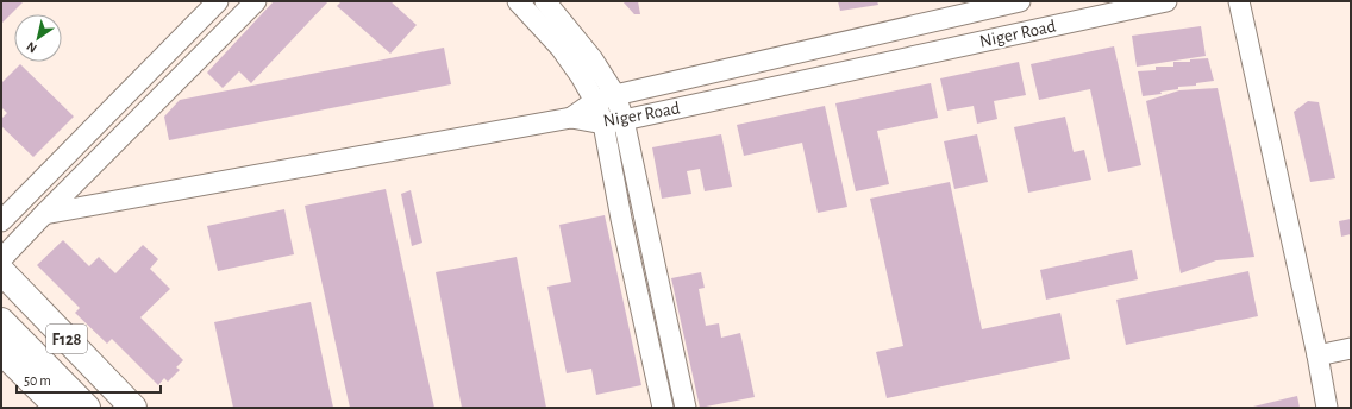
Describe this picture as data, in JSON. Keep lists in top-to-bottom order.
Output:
{
  "streets": {
    "main road": ["F128"],
    "street": ["Niger Road"]
  },
  "scale_bar": "50 m",
  "north": "bottom left"
}
